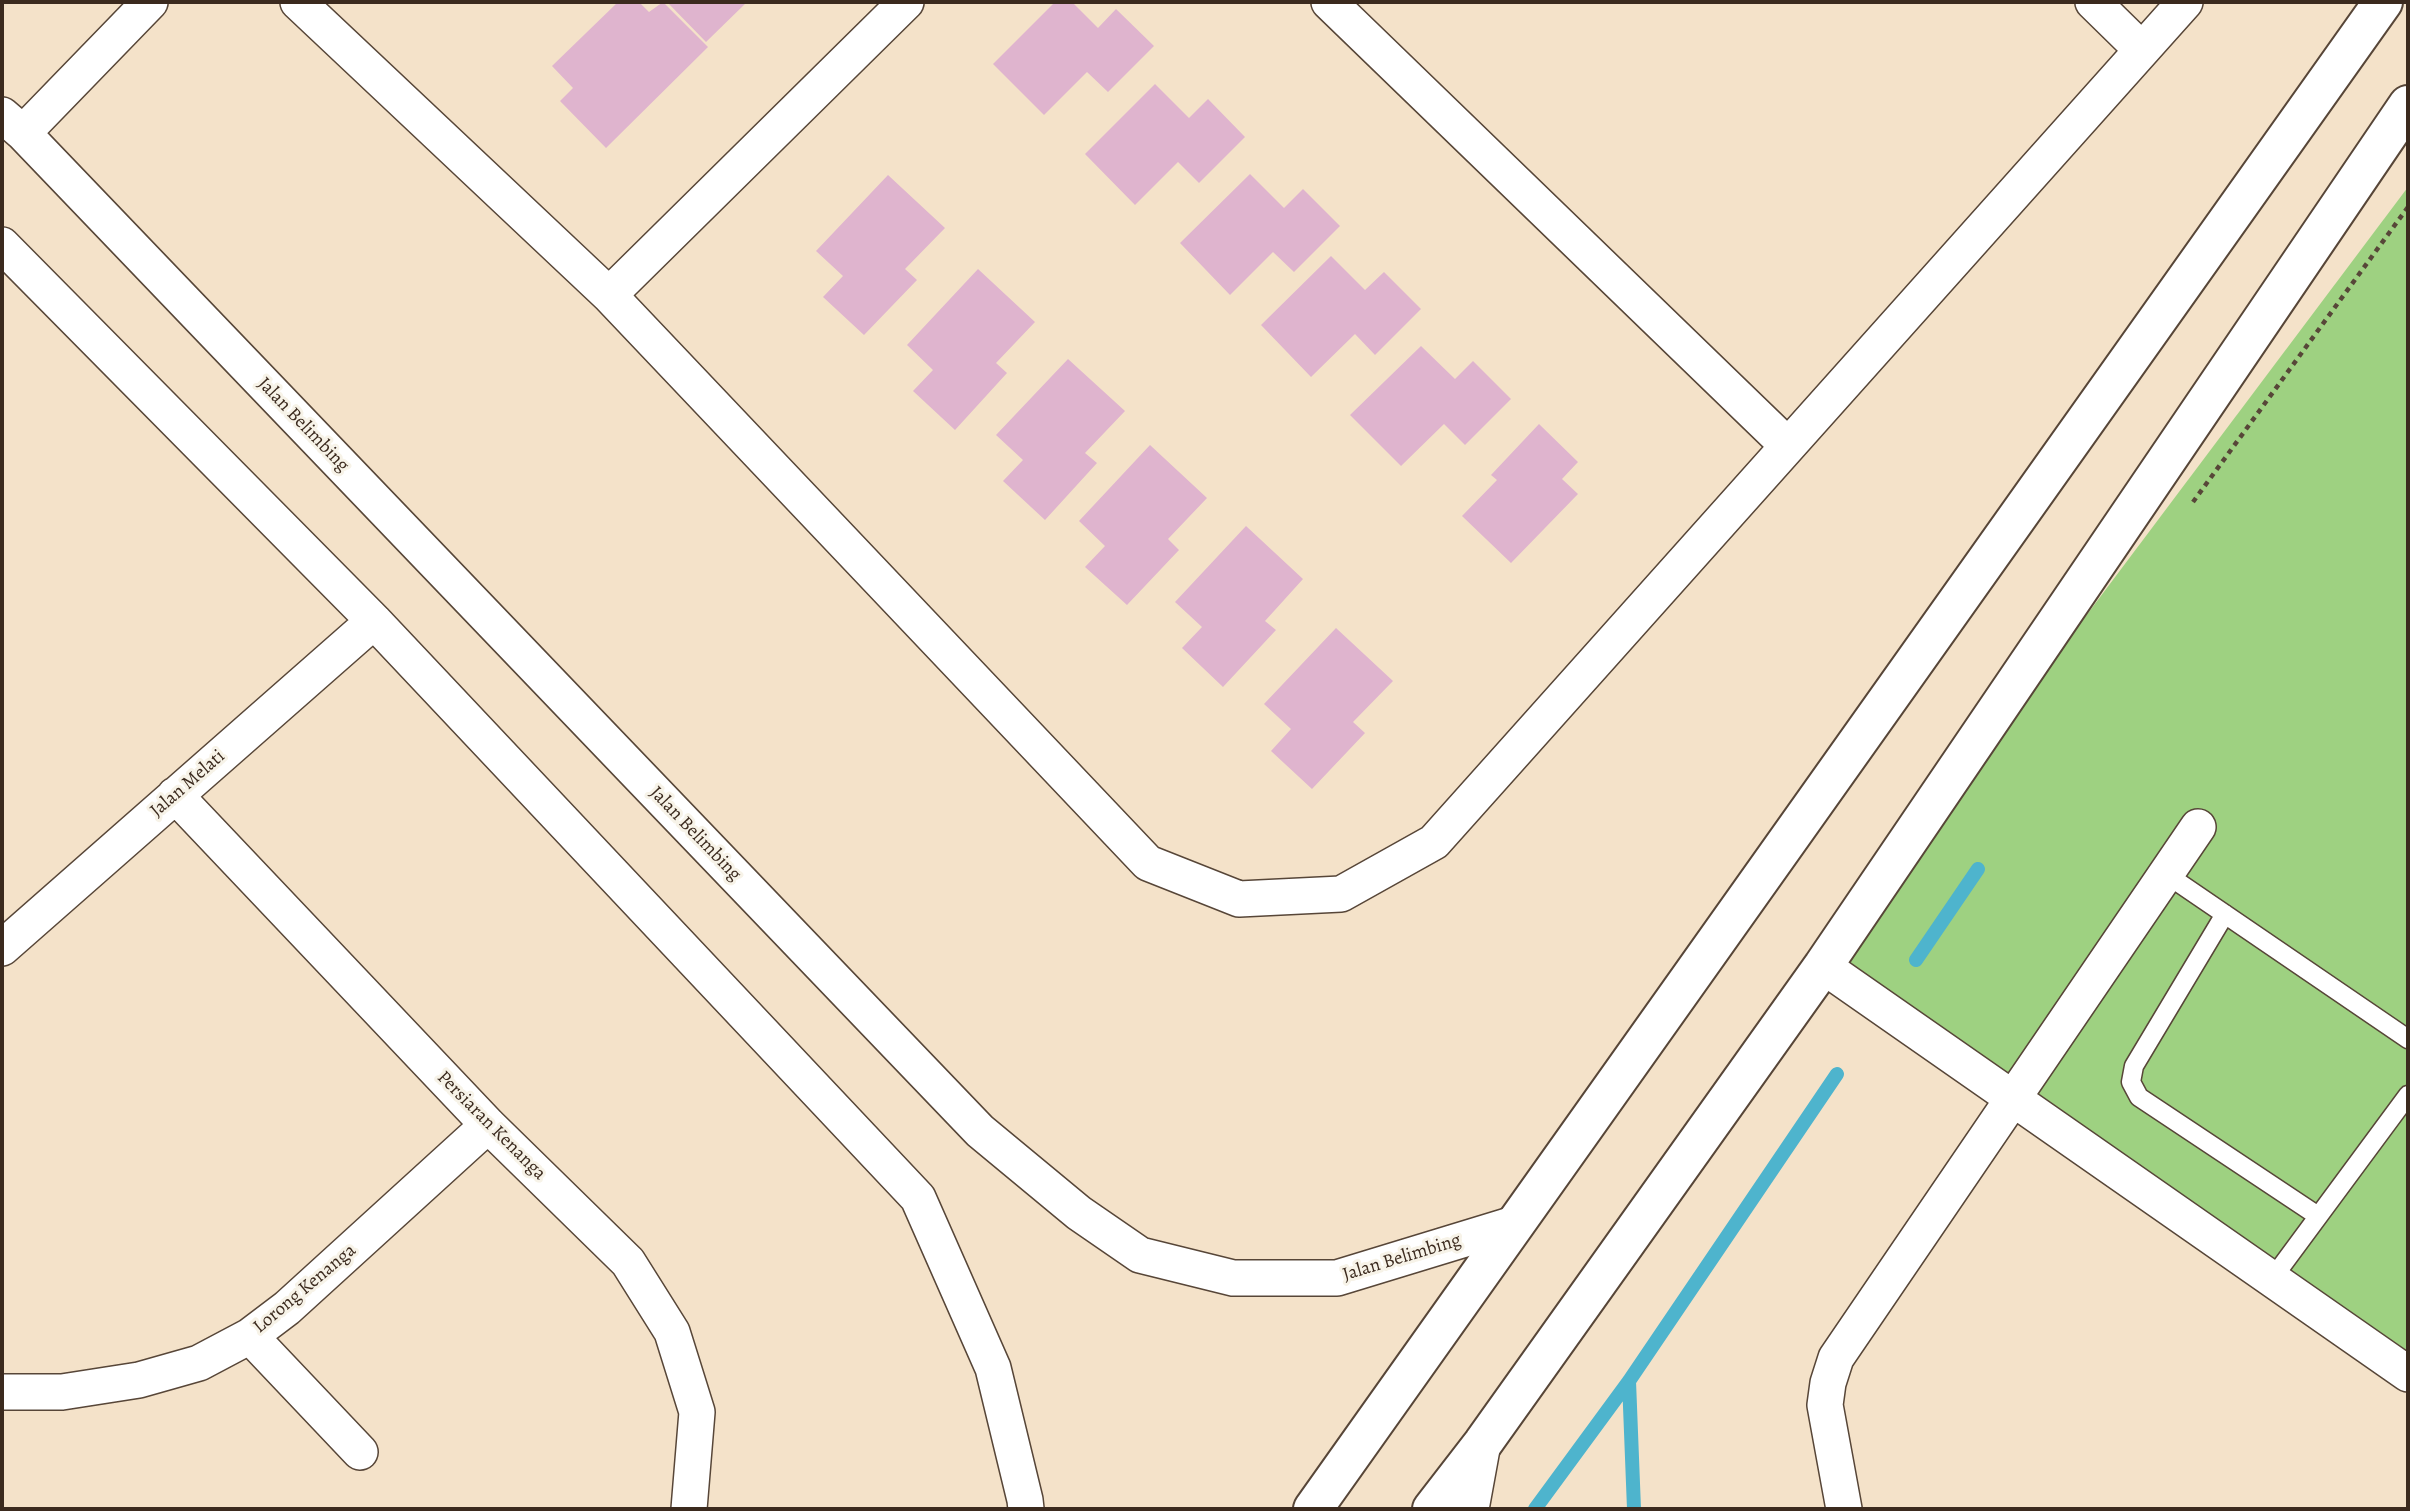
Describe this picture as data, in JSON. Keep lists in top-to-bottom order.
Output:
{
  "streets": {
    "street": [
      "Jalan Belimbing",
      "Jalan Melati",
      "Persiaran Kenanga",
      "Lorong Kenanga"
    ]
  },
  "crossings": [
    ["Jalan Melati", "Persiaran Kenanga"],
    ["Persiaran Kenanga", "Lorong Kenanga"]
  ]
}
